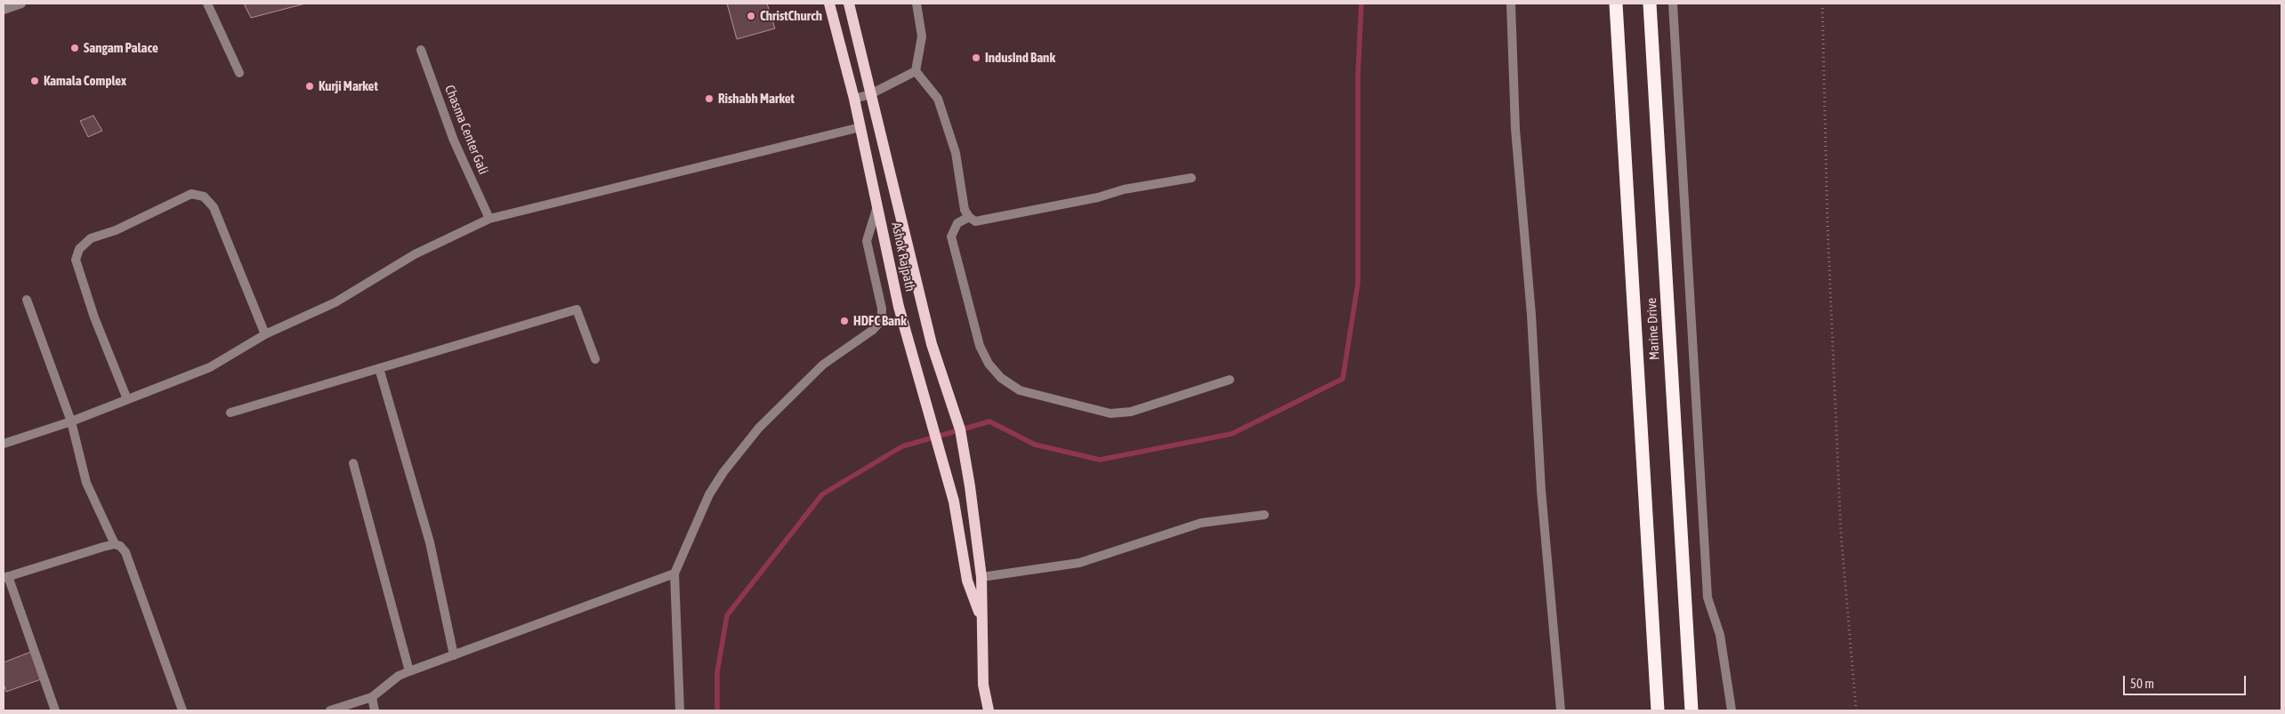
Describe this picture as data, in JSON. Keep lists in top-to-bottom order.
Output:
{
  "streets": {
    "highway": ["Marine Drive"],
    "main road": ["Ashok Rajpath"],
    "street": ["Chasma Center Gali"]
  },
  "places": [
    "ChristChurch",
    "Sangam Palace",
    "IndusInd Bank",
    "Kamala Complex",
    "Kurji Market",
    "Rishabh Market",
    "HDFC Bank"
  ],
  "scale_bar": "50 m"
}
